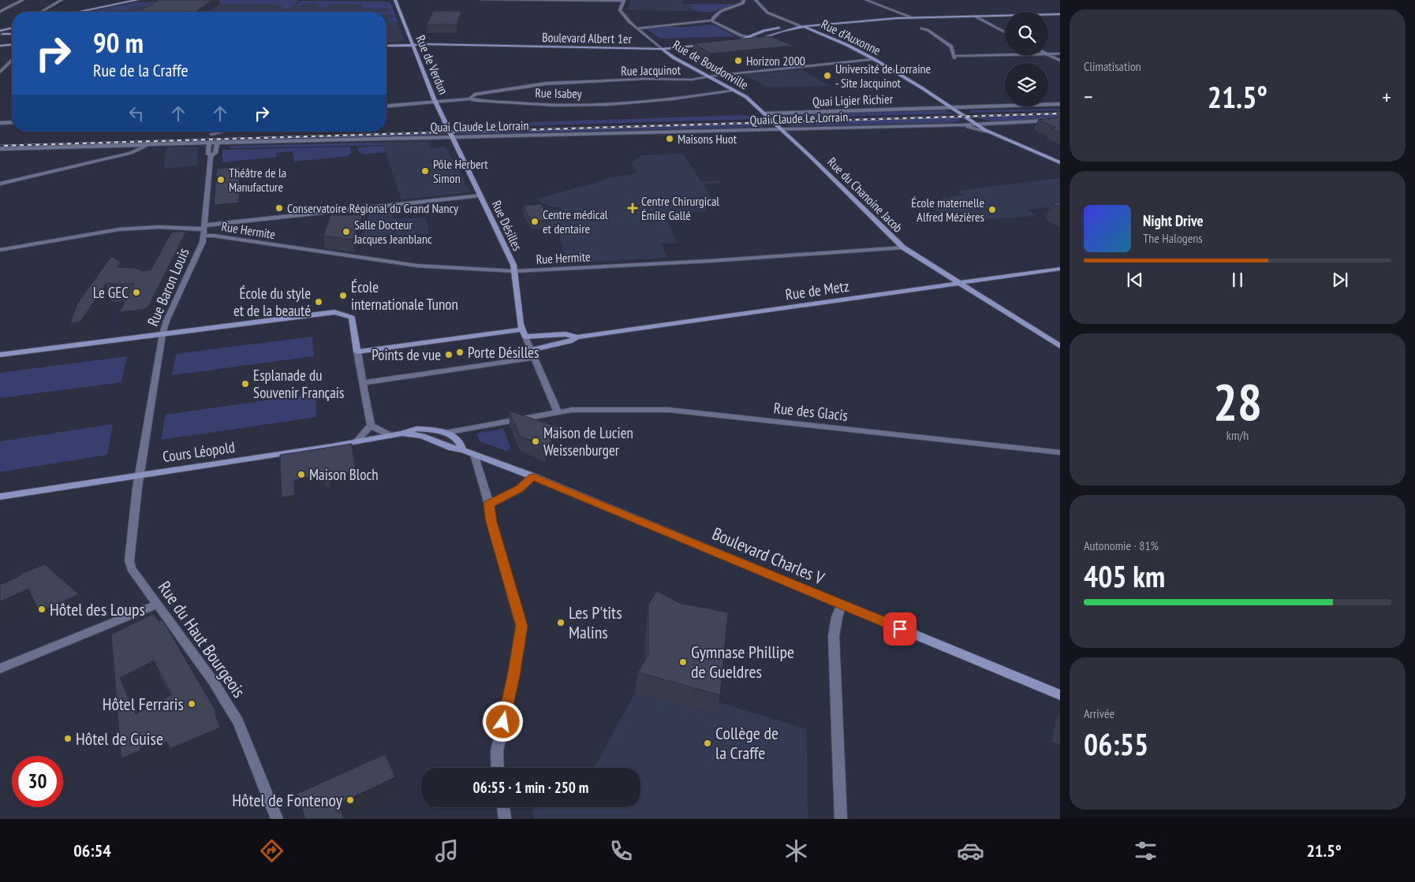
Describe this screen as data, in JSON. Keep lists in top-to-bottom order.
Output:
{
  "streets": {
    "main road": [
      "Rue d'Auxonne",
      "Boulevard Albert 1er",
      "Rue de Verdun",
      "Rue de Boudonville",
      "Rue du Chanoine Jacob",
      "Rue Désilles",
      "Rue de Metz",
      "Cours Léopold",
      "Boulevard Charles V"
    ],
    "street": [
      "Rue Jacquinot",
      "Rue Isabey",
      "Quai Ligier Richier",
      "Quai Claude Le Lorrain",
      "Rue Hermite",
      "Rue Baron Louis",
      "Rue des Glacis",
      "Rue du Haut Bourgeois"
    ]
  },
  "crossings": [
    ["Rue d'Auxonne", "Rue Jacquinot"],
    ["Rue d'Auxonne", "Quai Ligier Richier"],
    ["Rue d'Auxonne", "Quai Claude Le Lorrain"],
    ["Boulevard Albert 1er", "Rue de Verdun"],
    ["Boulevard Albert 1er", "Rue de Boudonville"],
    ["Rue de Verdun", "Rue Isabey"],
    ["Rue de Verdun", "Quai Claude Le Lorrain"],
    ["Rue de Verdun", "Rue Désilles"],
    ["Rue de Boudonville", "Rue Jacquinot"],
    ["Rue de Boudonville", "Rue Isabey"],
    ["Rue de Boudonville", "Quai Ligier Richier"],
    ["Rue de Boudonville", "Rue du Chanoine Jacob"],
    ["Rue Jacquinot", "Rue Isabey"],
    ["Quai Ligier Richier", "Rue du Chanoine Jacob"],
    ["Quai Claude Le Lorrain", "Rue du Chanoine Jacob"],
    ["Quai Claude Le Lorrain", "Rue Désilles"],
    ["Quai Claude Le Lorrain", "Rue Baron Louis"],
    ["Rue du Chanoine Jacob", "Rue Hermite"],
    ["Rue du Chanoine Jacob", "Rue de Metz"],
    ["Rue Désilles", "Rue Hermite"],
    ["Rue Hermite", "Rue Baron Louis"],
    ["Rue Baron Louis", "Cours Léopold"],
    ["Rue Baron Louis", "Rue du Haut Bourgeois"],
    ["Rue des Glacis", "Cours Léopold"],
    ["Cours Léopold", "Boulevard Charles V"],
    ["Cours Léopold", "Rue du Haut Bourgeois"]
  ],
  "places": {
    "other": [
      "Horizon 2000",
      "Université de Lorraine - Site Jacquinot",
      "Maisons Huot",
      "Pôle Herbert Simon",
      "Théâtre de la Manufacture",
      "Conservatoire Régional du Grand Nancy",
      "École maternelle Alfred Mézières",
      "Centre médical et dentaire",
      "Salle Docteur Jacques Jeanblanc",
      "Le GEC",
      "École internationale Tunon",
      "École du style et de la beauté",
      "Porte Désilles",
      "Points de vue",
      "Esplanade du Souvenir Français",
      "Maison de Lucien Weissenburger",
      "Maison Bloch",
      "Hôtel des Loups",
      "Les P'tits Malins",
      "Gymnase Phillipe de Gueldres",
      "Hôtel Ferraris",
      "Hôtel de Guise",
      "Collège de la Craffe",
      "Hôtel de Fontenoy"
    ],
    "health": ["Centre Chirurgical Émile Gallé"]
  },
  "page": {
    "tile": [
      "Climatisation",
      ["28", "km/h"],
      ["Autonomie · 81%", "405 km"],
      ["Arrivée", "06:55"]
    ],
    "turn": ["90 m", "Rue de la Craffe"],
    "heat": ["−", "21.5°", "+"],
    "song": ["Night Drive", "The Halogens"],
    "limit": "30",
    "trip": "06:55 · 1 min · 250 m",
    "tabs": ["06:54", "21.5°"]
  }
}
